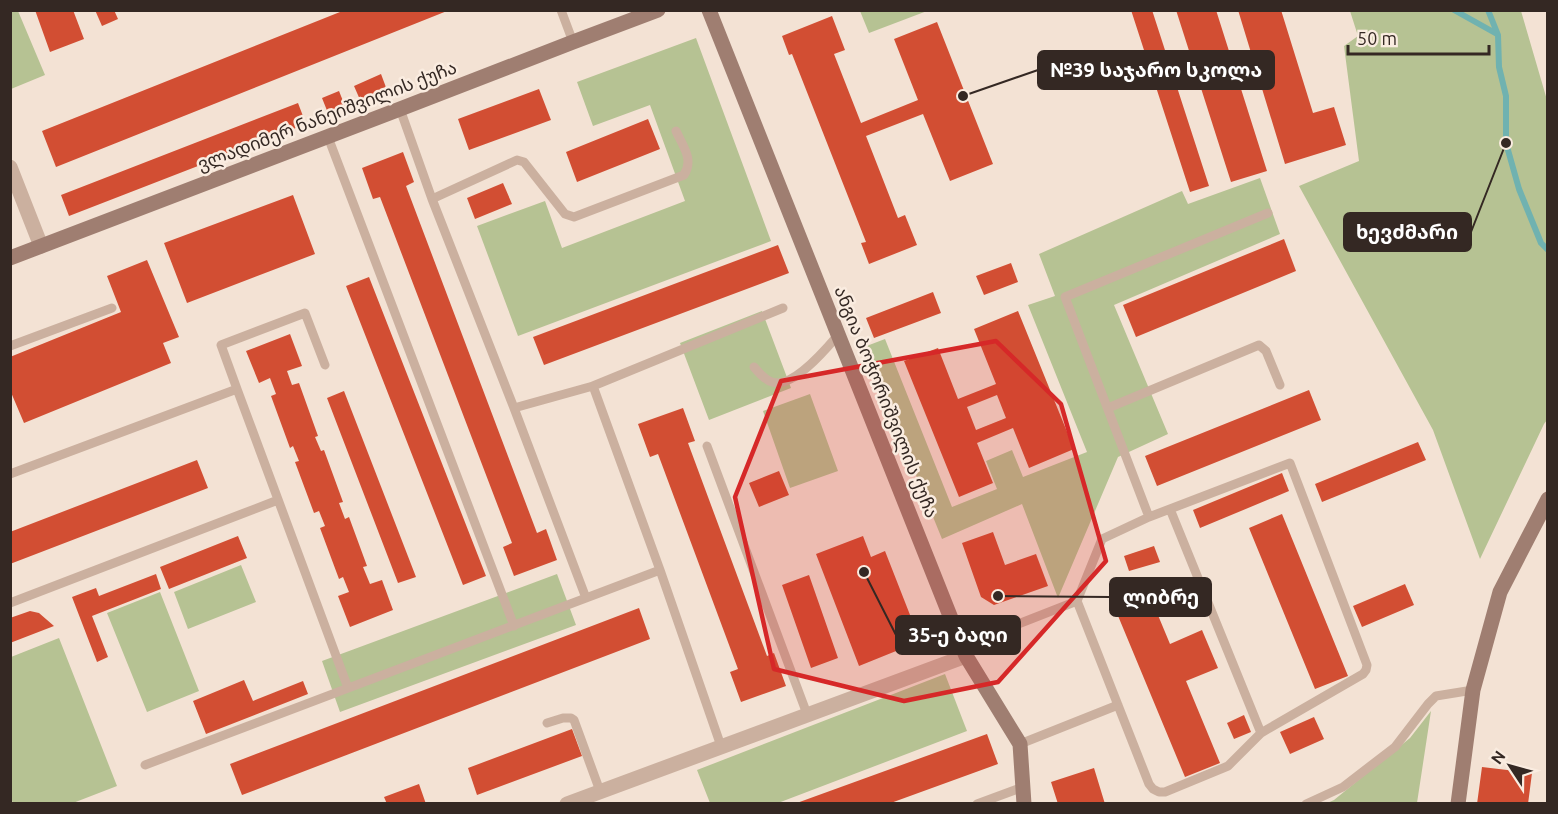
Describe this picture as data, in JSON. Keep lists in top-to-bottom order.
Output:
{
  "streets": {
    "street": ["ვლადიმერ ნანეიშვილის ქუჩა", "ანგია ბოჭორიშვილის ქუჩა"]
  },
  "places": [
    "№39 საჯარო სკოლა",
    "ხევძმარი",
    "35-ე ბაღი",
    "ლიბრე"
  ],
  "scale_bar": "50 m",
  "north": "top left"
}
